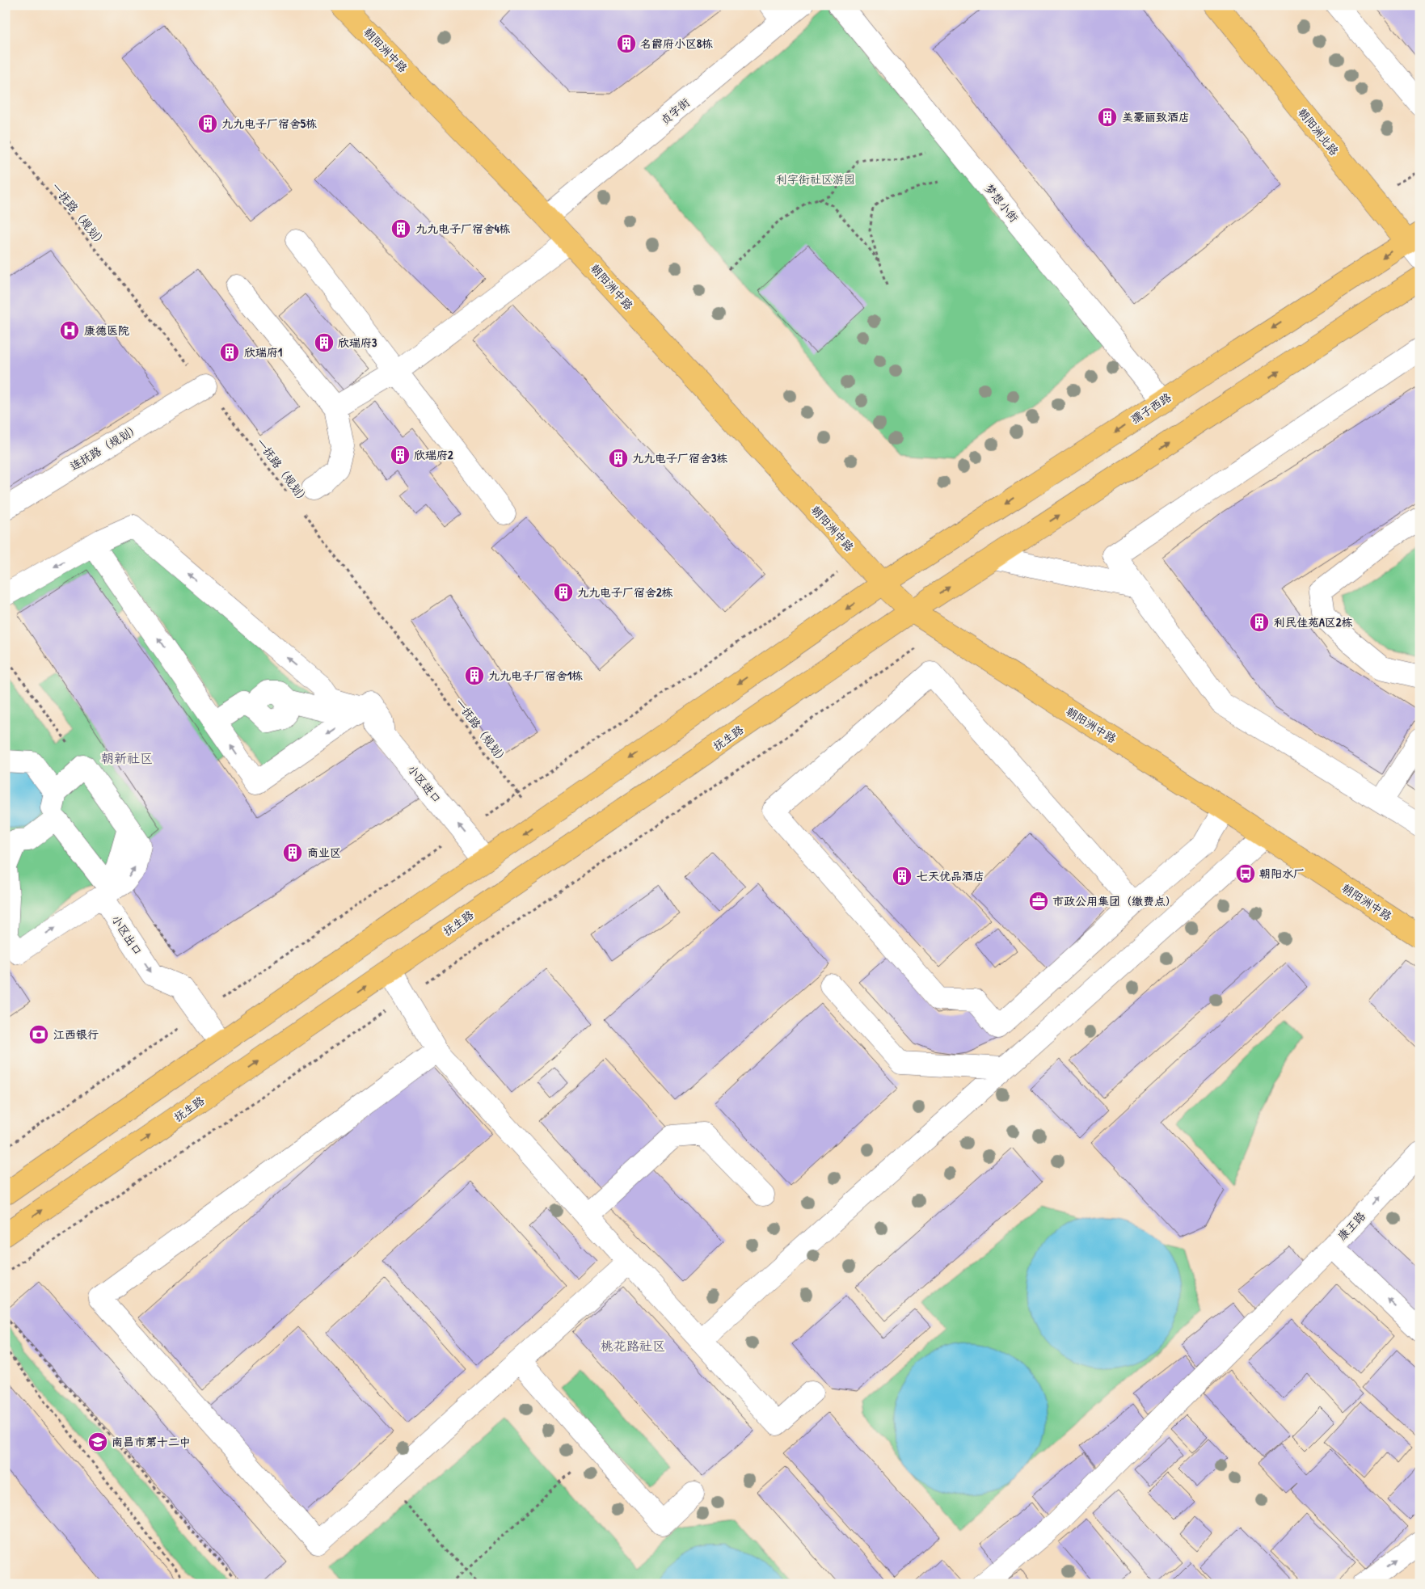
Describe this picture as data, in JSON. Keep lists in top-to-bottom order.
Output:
{
  "streets": {
    "main road": [
      "朝阳洲中路",
      "朝阳洲北路",
      "孺子西路",
      "抚生路"
    ],
    "street": [
      "贞字街",
      "梦想小街",
      "连抚路（规划）",
      "小区进口",
      "小区出口",
      "康王路"
    ],
    "path": ["一抚路（规划）"]
  },
  "crossings": [
    ["朝阳洲中路", "贞字街"],
    ["朝阳洲中路", "孺子西路"],
    ["朝阳洲中路", "抚生路"],
    ["朝阳洲北路", "孺子西路"],
    ["梦想小街", "孺子西路"],
    ["一抚路（规划）", "连抚路（规划）"]
  ],
  "one_way": ["小区进口", "小区出口"],
  "districts": ["朝新社区", "桃花路社区"],
  "parks": ["利字街社区游园"],
  "places": {
    "building": [
      "名爵府小区8栋",
      "美豪丽致酒店",
      "九九电子厂宿舍5栋",
      "九九电子厂宿舍4栋",
      "欣瑞府3",
      "欣瑞府1",
      "欣瑞府2",
      "九九电子厂宿舍3栋",
      "九九电子厂宿舍2栋",
      "利民佳苑A区2栋",
      "九九电子厂宿舍1栋",
      "商业区",
      "七天优品酒店"
    ],
    "hospital": ["康德医院"],
    "bus stop": ["朝阳水厂"],
    "office": ["市政公用集团（缴费点）"],
    "bank": ["江西银行"],
    "school or university": ["南昌市第十二中"]
  }
}
